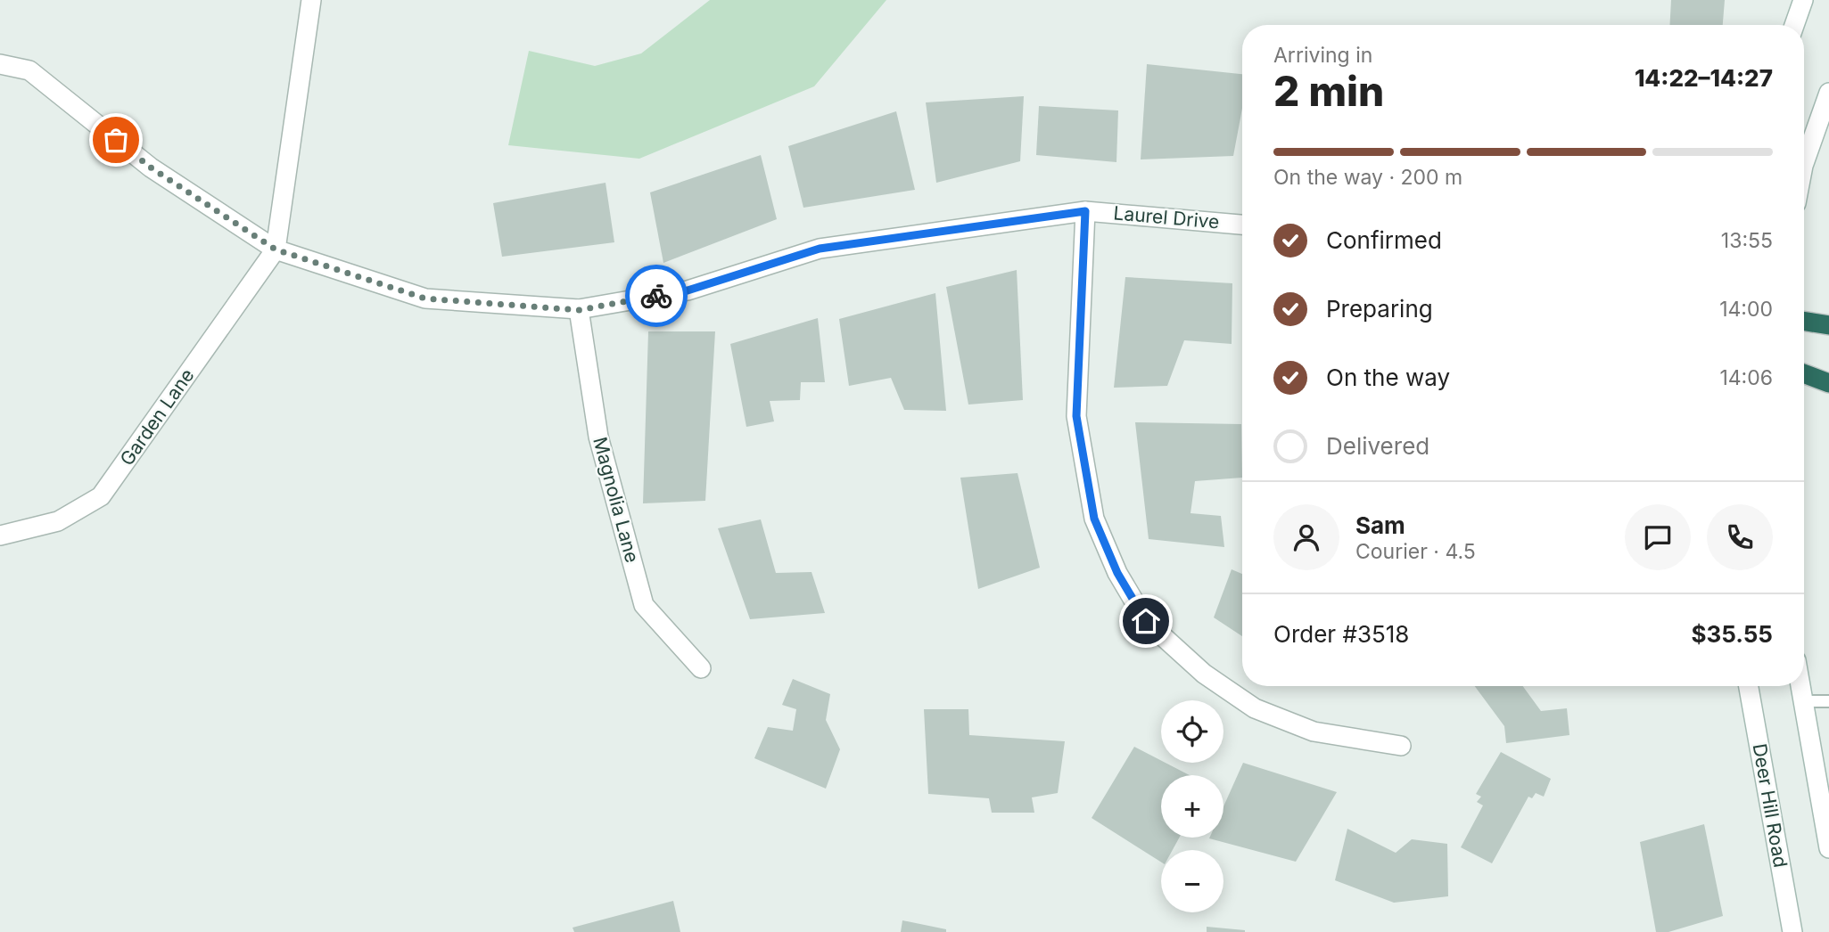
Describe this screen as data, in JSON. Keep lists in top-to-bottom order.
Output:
{
  "streets": {
    "street": [
      "Laurel Drive",
      "Garden Lane",
      "Magnolia Lane",
      "Deer Hill Road"
    ]
  },
  "crossings": [
    ["Laurel Drive", "Garden Lane"],
    ["Laurel Drive", "Magnolia Lane"]
  ],
  "page": {
    "heading": ["2 min", "Arriving in", "14:22–14:27"],
    "panel": [
      "Sam",
      "Courier · 4.5",
      "Order #3518",
      "$35.55"
    ],
    "bar": "On the way · 200 m",
    "list": [
      ["Confirmed", "13:55"],
      ["Preparing", "14:00"],
      ["On the way", "14:06"],
      "Delivered"
    ],
    "map_buttons": ["+", "−"]
  }
}
